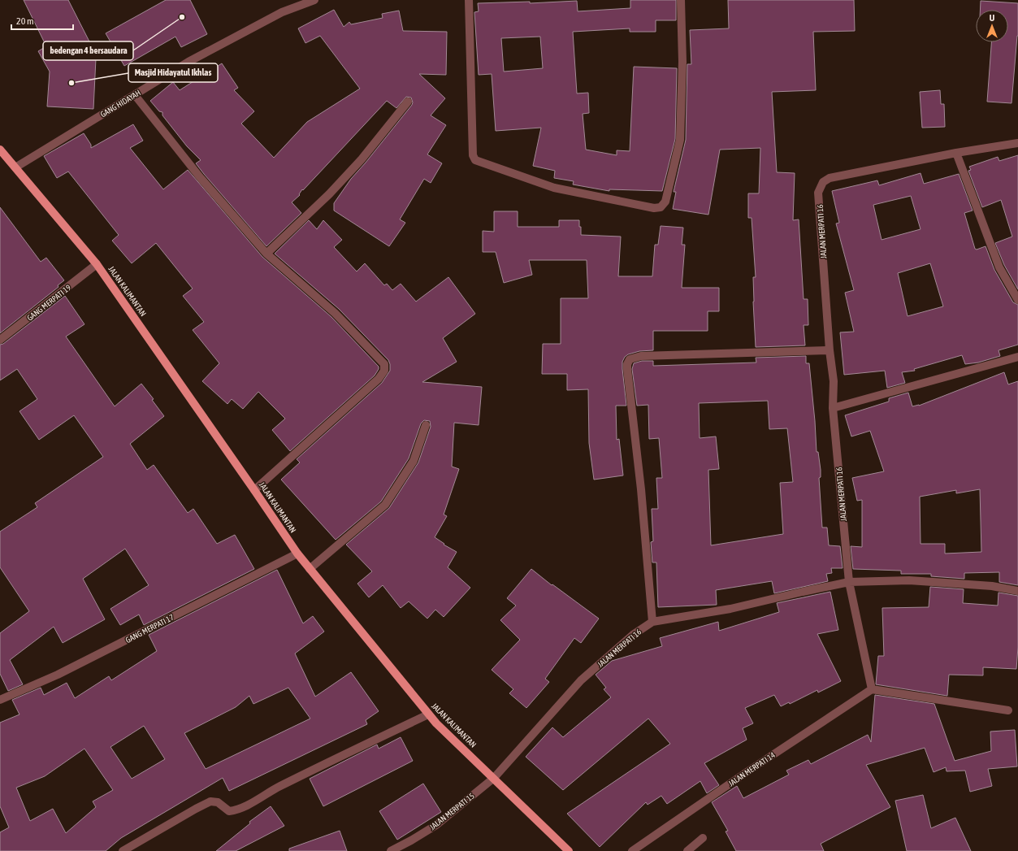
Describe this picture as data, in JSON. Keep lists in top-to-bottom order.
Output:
{
  "streets": {
    "main road": ["JALAN KALIMANTAN"],
    "street": [
      "GANG HIDAYAH",
      "JALAN MERPATI 16",
      "GANG MERPATI 19",
      "GANG MERPATI 17",
      "JALAN MERPATI 14",
      "JALAN MERPATI 15"
    ]
  },
  "crossings": [
    ["GANG HIDAYAH", "JALAN KALIMANTAN"],
    ["JALAN MERPATI 16", "JALAN KALIMANTAN"],
    ["JALAN MERPATI 16", "JALAN MERPATI 15"],
    ["JALAN KALIMANTAN", "GANG MERPATI 19"],
    ["JALAN KALIMANTAN", "GANG MERPATI 17"],
    ["JALAN KALIMANTAN", "JALAN MERPATI 15"]
  ],
  "places": ["bedengan 4 bersaudara", "Masjid Hidayatul Ikhlas"],
  "scale_bar": "20 m",
  "north": "top"
}
